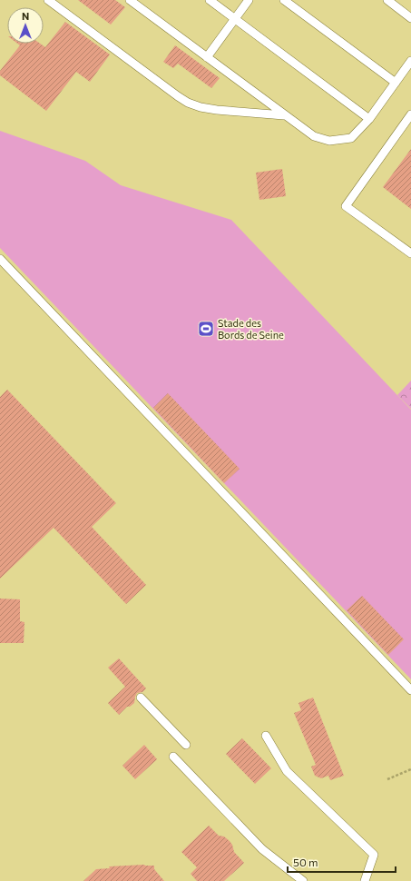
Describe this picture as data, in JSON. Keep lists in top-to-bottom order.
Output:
{
  "places": {
    "sports": ["Stade des Bords de Seine"]
  },
  "scale_bar": "50 m",
  "north": "top"
}
